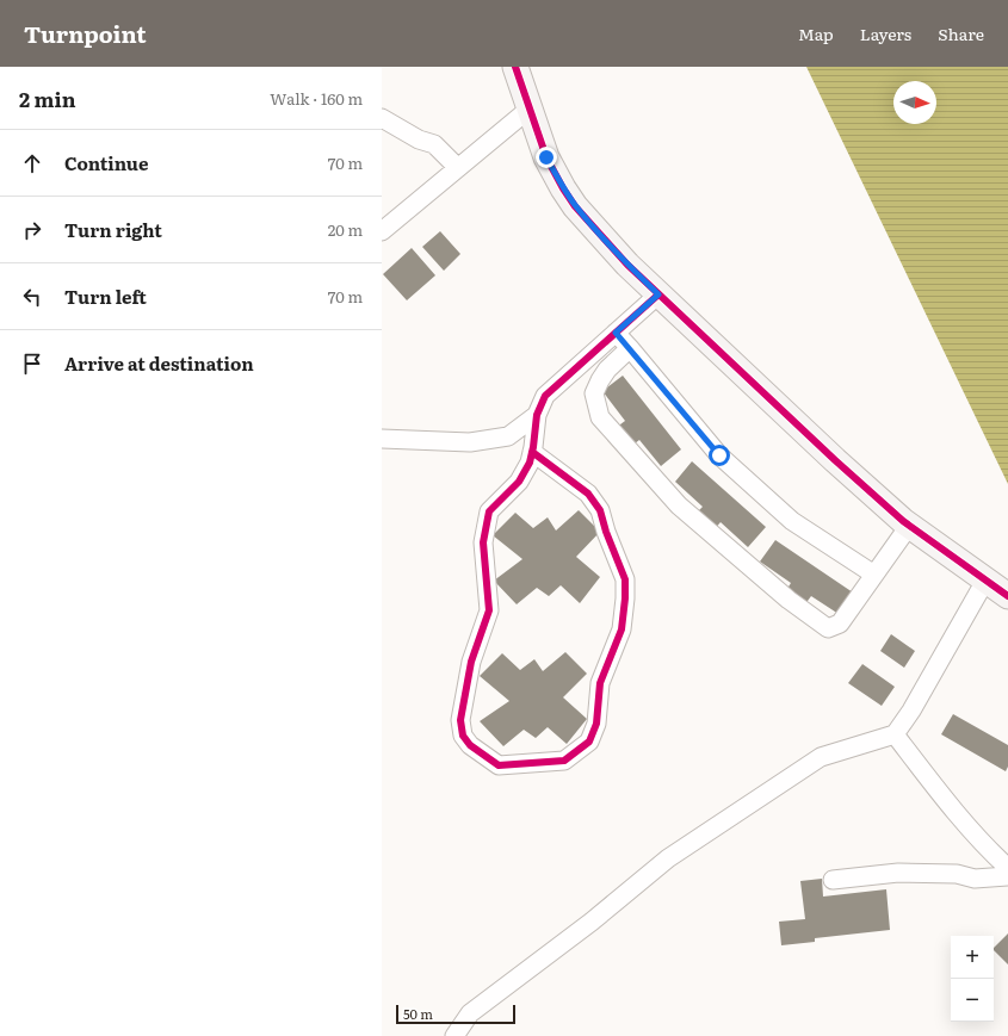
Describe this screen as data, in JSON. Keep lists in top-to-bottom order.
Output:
{
  "scale_bar": "50 m",
  "north": "right",
  "page": {
    "header": "Turnpoint",
    "nav": ["Map", "Layers", "Share"],
    "heading": ["2 min", "Walk · 160 m"],
    "list": [
      ["Continue", "70 m"],
      ["Turn right", "20 m"],
      ["Turn left", "70 m"],
      "Arrive at destination"
    ],
    "map_buttons": ["+", "−"],
    "scale": "50 m"
  }
}
